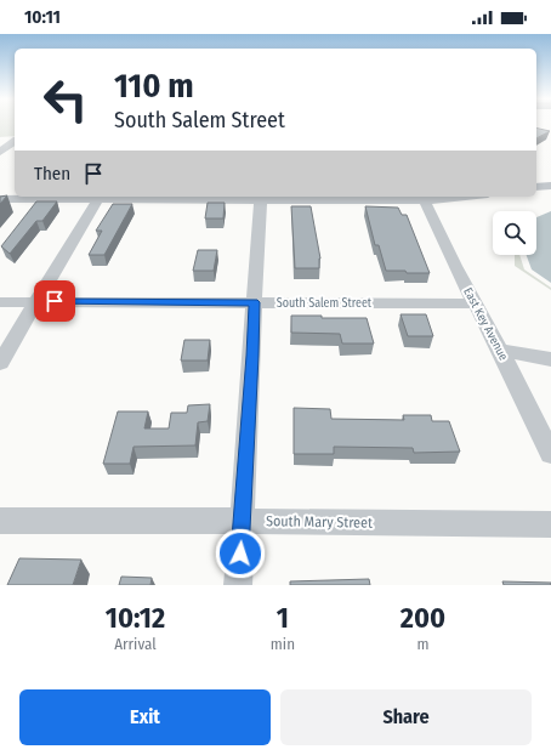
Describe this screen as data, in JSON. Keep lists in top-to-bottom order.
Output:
{
  "streets": {
    "street": ["South Salem Street", "East Key Avenue", "South Mary Street"]
  },
  "crossings": [
    ["South Salem Street", "East Key Avenue"]
  ],
  "page": {
    "status": "10:11",
    "turn": ["110 m", "South Salem Street"],
    "then": "Then",
    "eta": [
      "10:12",
      "Arrival",
      "1",
      "min",
      "200",
      "m"
    ],
    "buttons": ["Exit", "Share"]
  }
}
